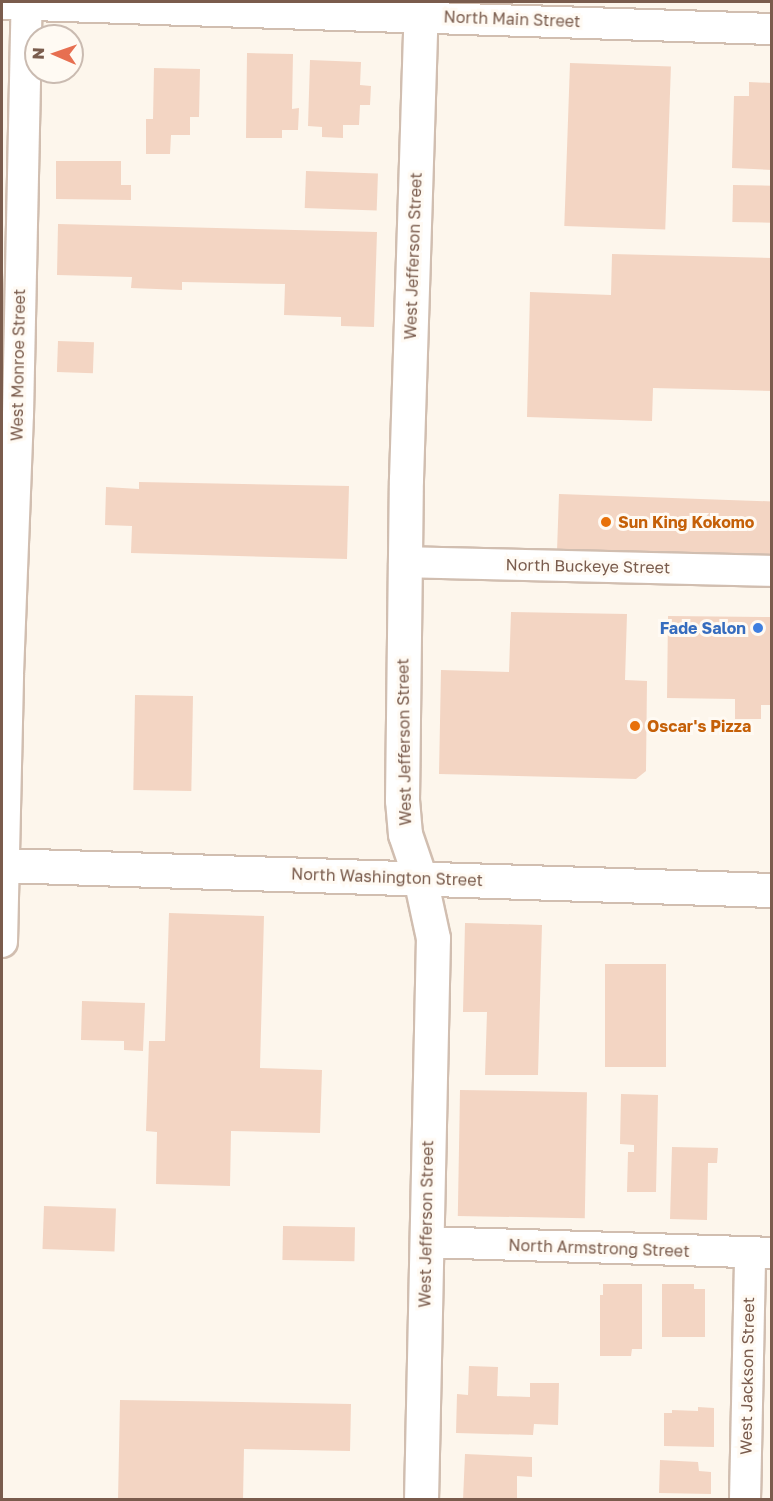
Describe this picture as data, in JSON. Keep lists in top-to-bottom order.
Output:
{
  "streets": {
    "street": [
      "North Main Street",
      "West Jefferson Street",
      "West Monroe Street",
      "North Buckeye Street",
      "North Washington Street",
      "North Armstrong Street",
      "West Jackson Street"
    ]
  },
  "crossings": [
    ["North Main Street", "West Jefferson Street"],
    ["North Main Street", "West Monroe Street"],
    ["West Jefferson Street", "North Buckeye Street"],
    ["West Jefferson Street", "North Washington Street"],
    ["West Jefferson Street", "North Armstrong Street"],
    ["West Monroe Street", "North Washington Street"],
    ["North Armstrong Street", "West Jackson Street"]
  ],
  "places": ["Sun King Kokomo", "Fade Salon", "Oscar's Pizza"],
  "north": "left"
}
